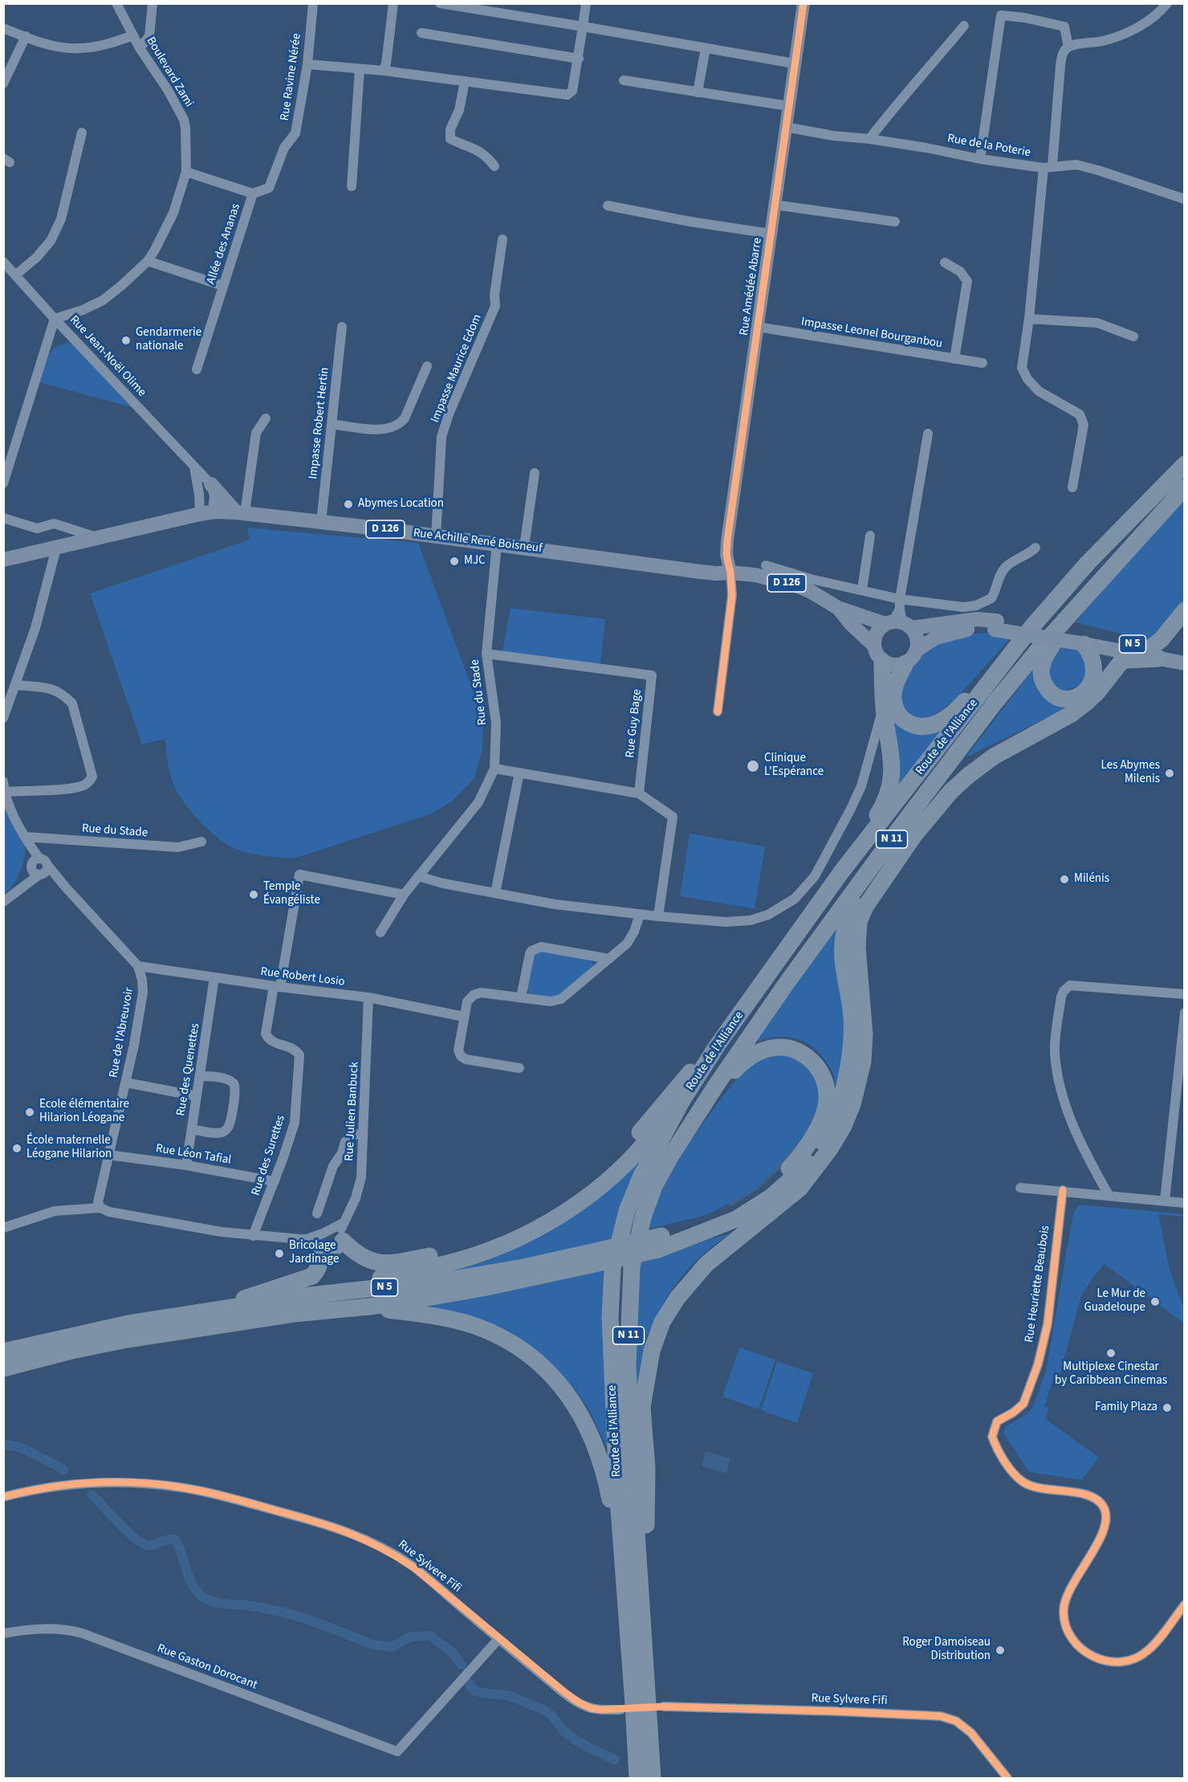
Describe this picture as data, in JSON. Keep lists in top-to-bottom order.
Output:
{
  "streets": {
    "highway": ["N 5", "Route de l'Alliance", "N 11"],
    "main road": ["D 126", "Rue Achille René Boisneuf"],
    "street": [
      "Boulevard Zami",
      "Rue Ravine Nérée",
      "Rue de la Poterie",
      "Allée des Ananas",
      "Rue Amédée Abarre",
      "Impasse Leonel Bourganbou",
      "Rue Jean-Noël Olime",
      "Impasse Maurice Edom",
      "Impasse Robert Hertin",
      "Rue du Stade",
      "Rue Guy Bage",
      "Rue Robert Losio",
      "Rue de l'Abreuvoir",
      "Rue des Quenettes",
      "Rue Julien Banbuck",
      "Rue Léon Tafial",
      "Rue des Surettes",
      "Rue Heuriette Beaubois",
      "Rue Sylvere Fifi",
      "Rue Gaston Dorocant"
    ]
  },
  "crossings": [
    ["Boulevard Zami", "Allée des Ananas"],
    ["Boulevard Zami", "Rue Jean-Noël Olime"],
    ["Rue Ravine Nérée", "Allée des Ananas"],
    ["Rue de la Poterie", "Rue Amédée Abarre"],
    ["Rue Amédée Abarre", "Impasse Leonel Bourganbou"],
    ["Rue Amédée Abarre", "Rue Achille René Boisneuf"],
    ["Impasse Maurice Edom", "Rue Achille René Boisneuf"],
    ["Impasse Robert Hertin", "Rue Achille René Boisneuf"],
    ["D 126", "Rue Achille René Boisneuf"],
    ["Rue Achille René Boisneuf", "N 5"],
    ["Rue Achille René Boisneuf", "Rue du Stade"],
    ["Rue du Stade", "Rue Guy Bage"],
    ["Rue Robert Losio", "Rue de l'Abreuvoir"],
    ["Rue Robert Losio", "Rue des Quenettes"],
    ["Rue Robert Losio", "Rue Julien Banbuck"],
    ["Rue Robert Losio", "Rue des Surettes"],
    ["Rue de l'Abreuvoir", "Rue Julien Banbuck"],
    ["Rue de l'Abreuvoir", "Rue Léon Tafial"],
    ["Rue des Quenettes", "Rue Léon Tafial"],
    ["Rue Julien Banbuck", "Rue des Surettes"],
    ["Rue Léon Tafial", "Rue des Surettes"],
    ["Rue Sylvere Fifi", "Rue Gaston Dorocant"]
  ],
  "places": [
    "Gendarmerie nationale",
    "Abymes Location",
    "MJC",
    "Clinique L'Espérance",
    "Les Abymes Milenis",
    "Milénis",
    "Temple Évangéliste",
    "Ecole élémentaire Hilarion Léogane",
    "École maternelle Léogane Hilarion",
    "Bricolage Jardinage",
    "Le Mur de Guadeloupe",
    "Multiplexe Cinestar by Caribbean Cinemas",
    "Family Plaza",
    "Roger Damoiseau Distribution"
  ]
}
